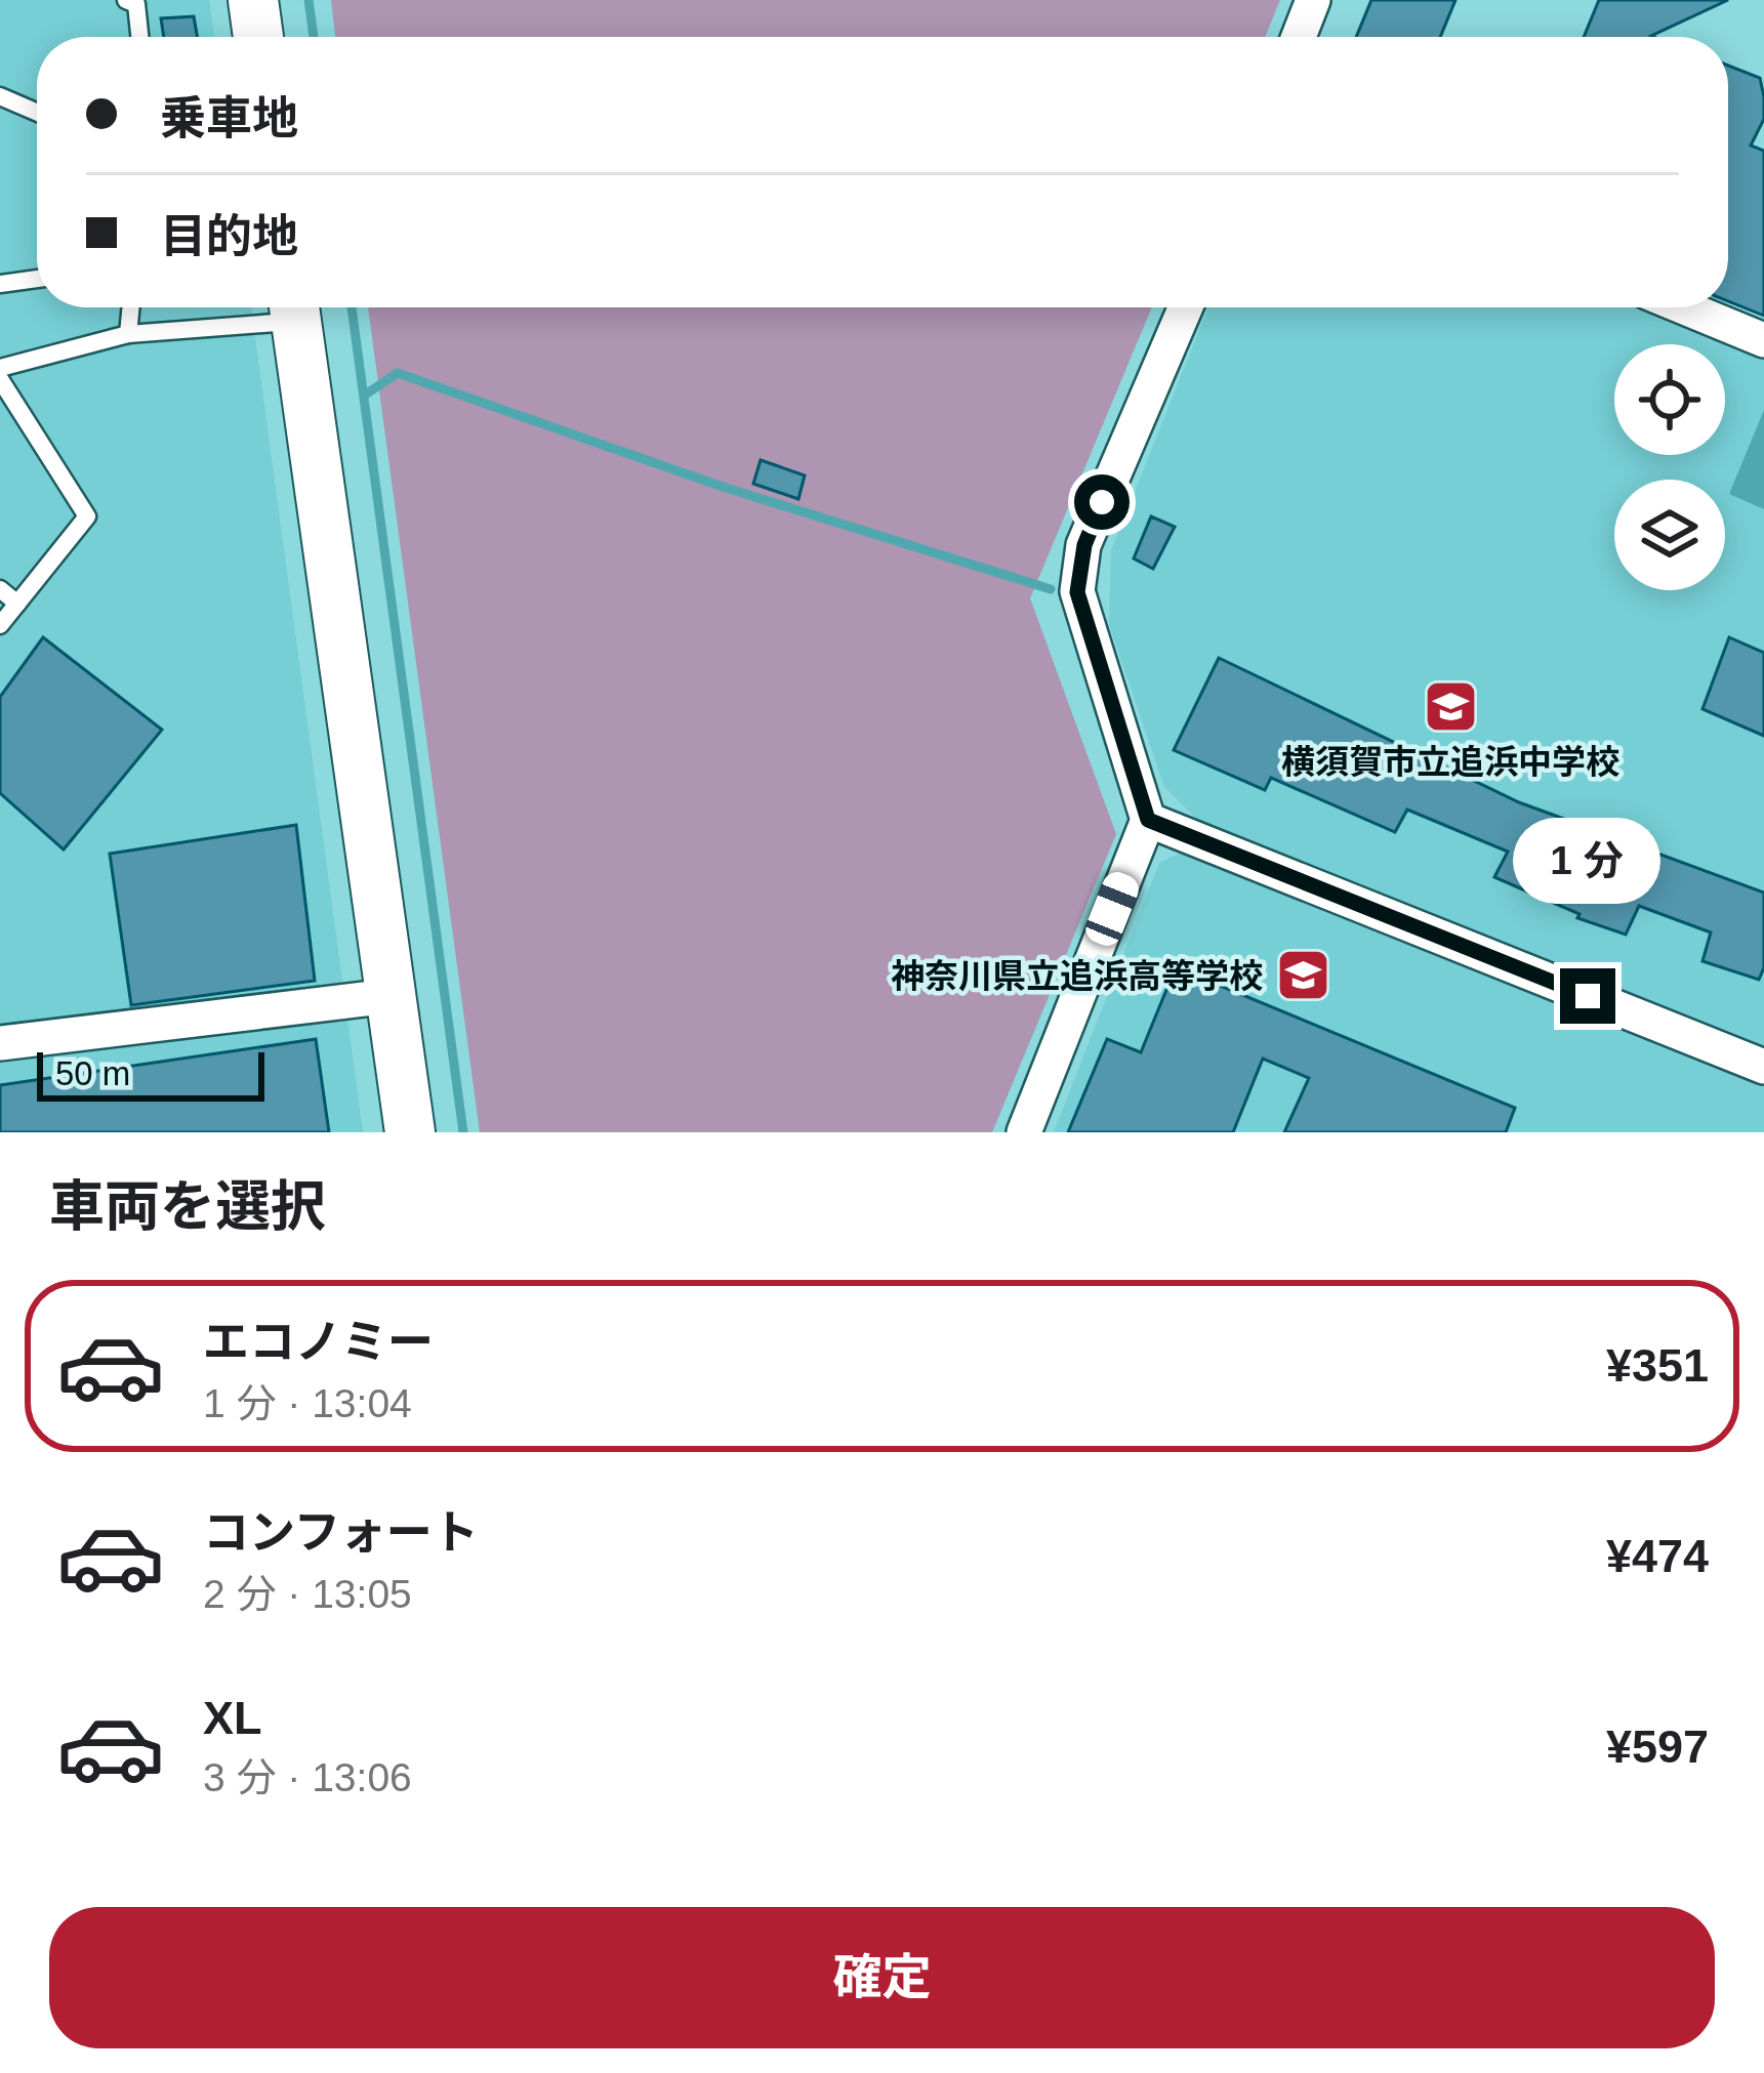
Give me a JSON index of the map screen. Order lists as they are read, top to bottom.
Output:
{
  "places": {
    "school or university": ["横須賀市立追浜中学校", "神奈川県立追浜高等学校"]
  },
  "scale_bar": "50 m",
  "page": {
    "banner": ["乗車地", "目的地"],
    "bubble": "1 分",
    "scale": "50 m",
    "heading": "車両を選択",
    "list": [
      {
        "name": "エコノミー",
        "note": "1 分 · 13:04",
        "value": "¥351"
      },
      {
        "name": "コンフォート",
        "note": "2 分 · 13:05",
        "value": "¥474"
      },
      {
        "name": "XL",
        "note": "3 分 · 13:06",
        "value": "¥597"
      }
    ],
    "buttons": "確定"
  }
}
